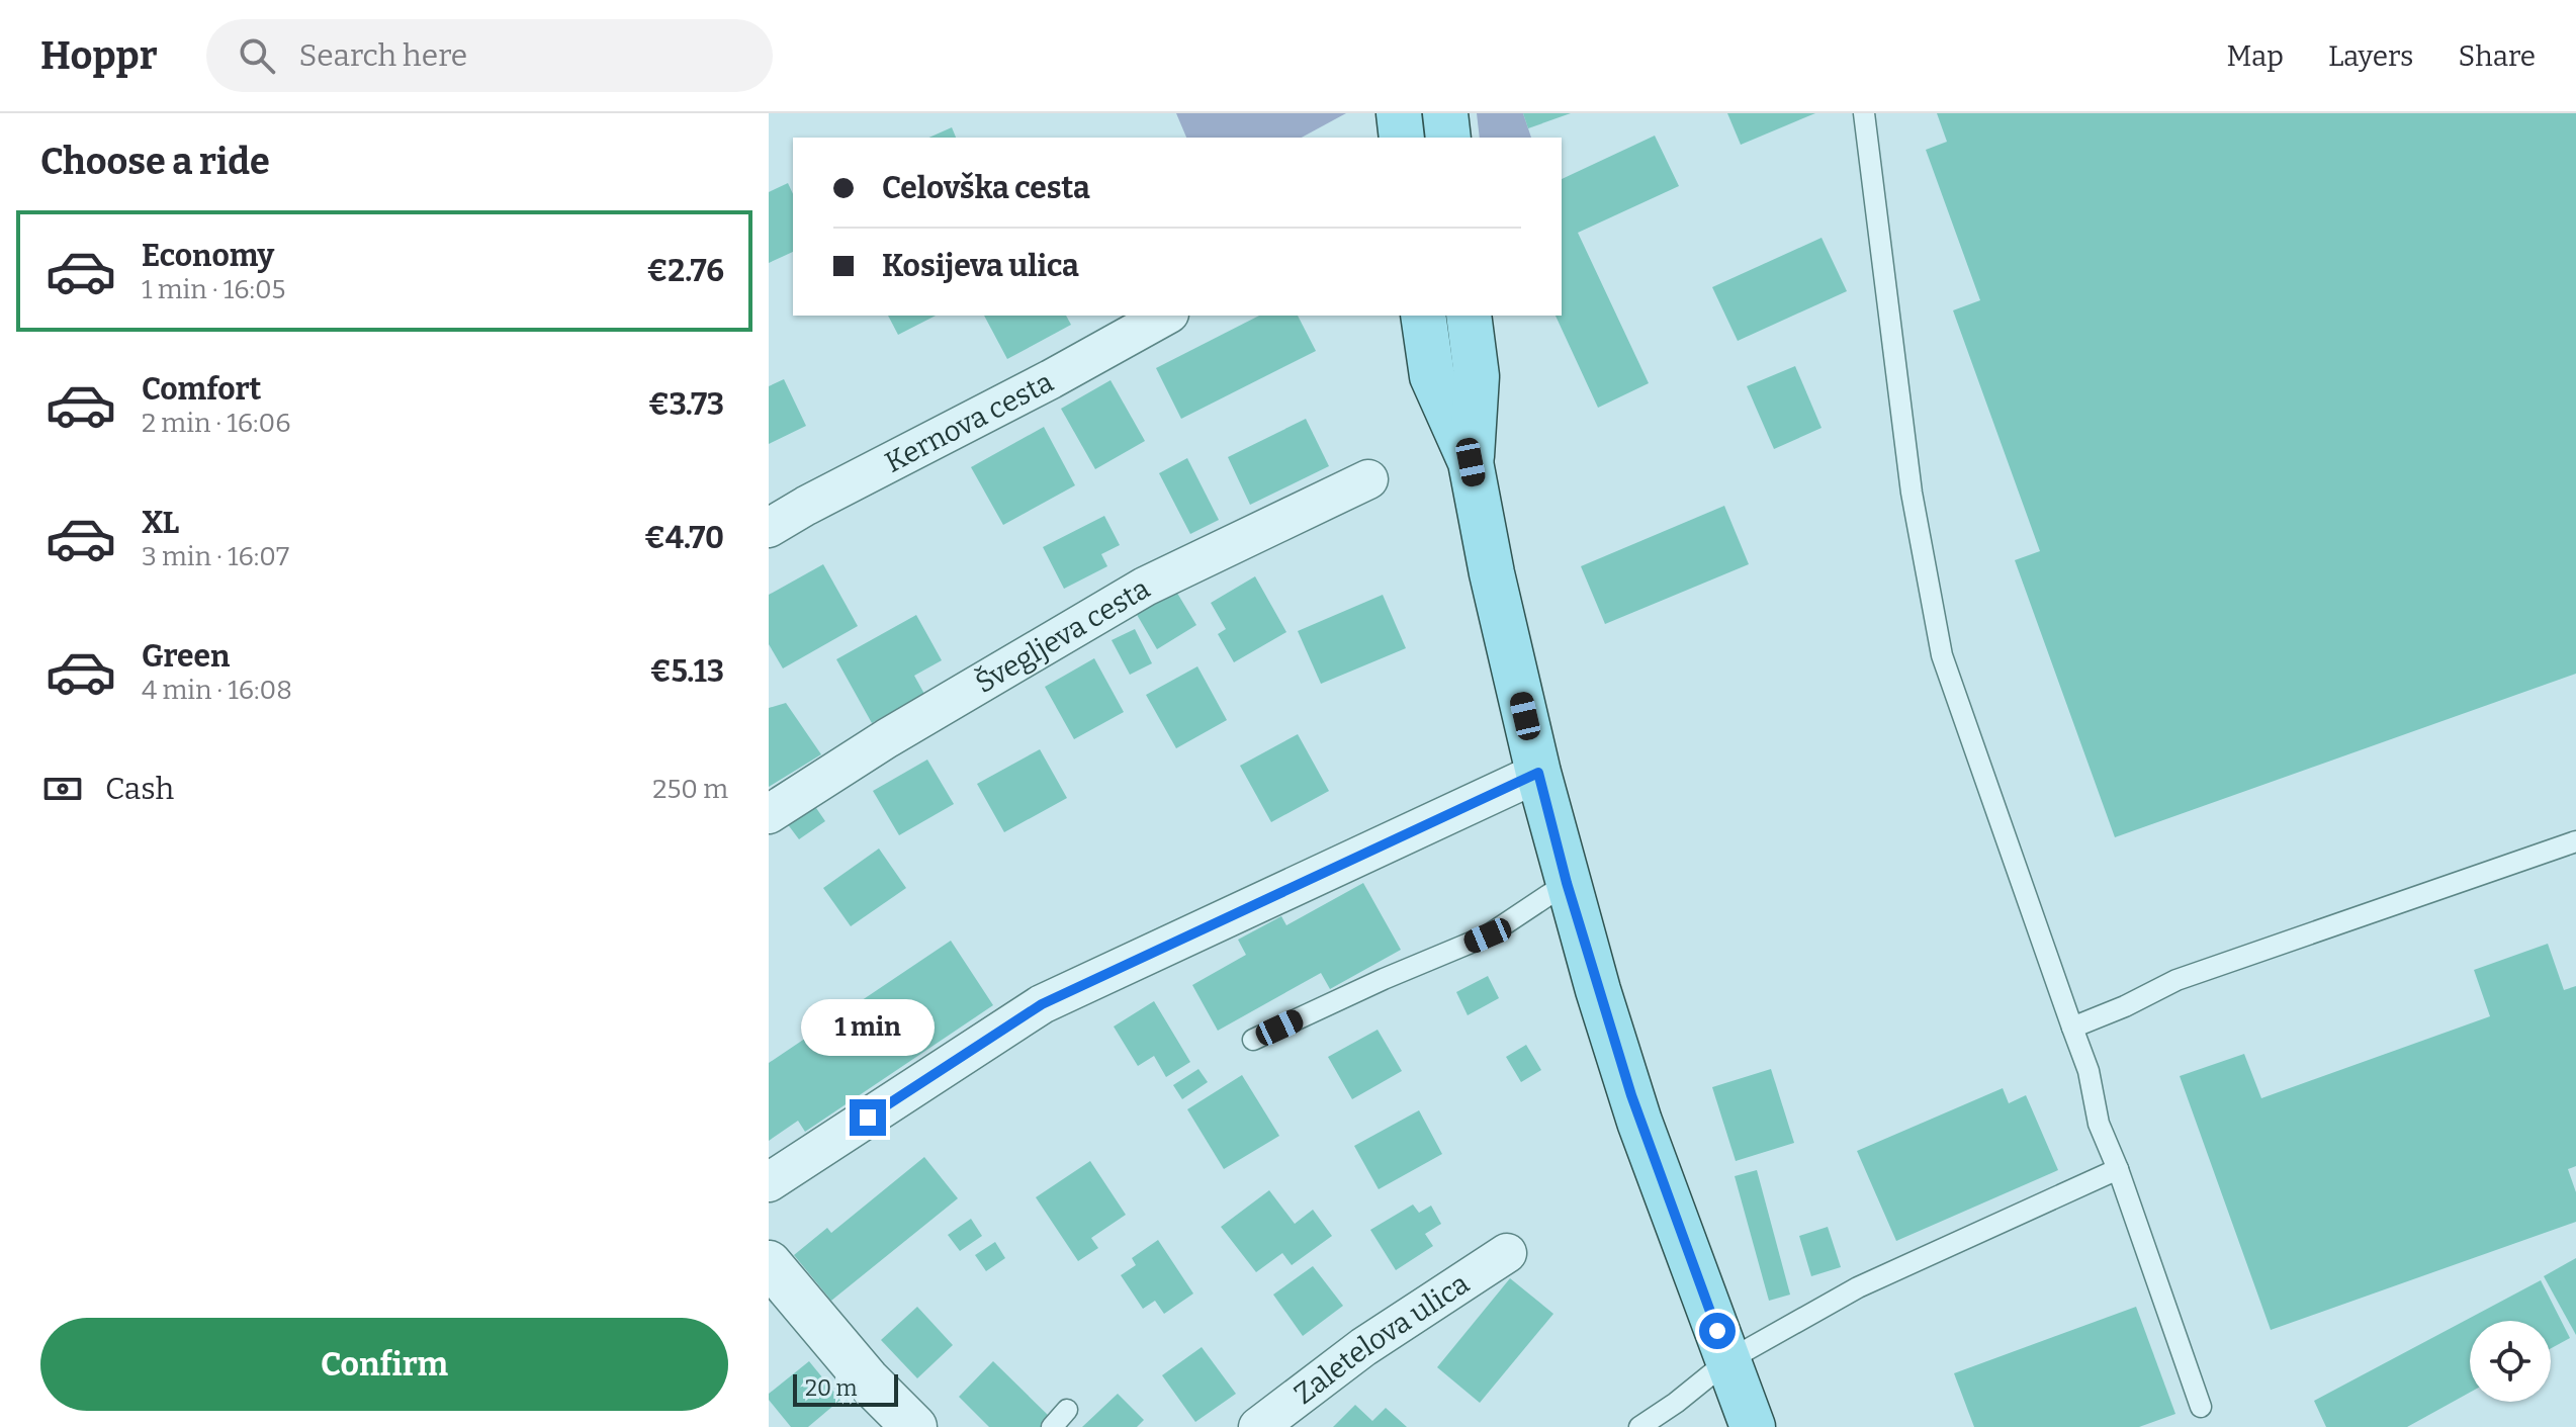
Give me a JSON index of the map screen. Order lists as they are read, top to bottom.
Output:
{
  "streets": {
    "street": ["Kernova cesta", "Švegljeva cesta", "Zaletelova ulica"]
  },
  "scale_bar": "20 m",
  "page": {
    "header": "Hoppr",
    "search": "Search here",
    "nav": ["Map", "Layers", "Share"],
    "heading": "Choose a ride",
    "banner": ["Celovška cesta", "Kosijeva ulica"],
    "list": [
      {
        "name": "Economy",
        "note": "1 min · 16:05",
        "value": "€2.76"
      },
      {
        "name": "Comfort",
        "note": "2 min · 16:06",
        "value": "€3.73"
      },
      {
        "name": "XL",
        "note": "3 min · 16:07",
        "value": "€4.70"
      },
      {
        "name": "Green",
        "note": "4 min · 16:08",
        "value": "€5.13"
      }
    ],
    "pay": ["Cash", "250 m"],
    "bubble": "1 min",
    "buttons": "Confirm",
    "scale": "20 m"
  }
}
